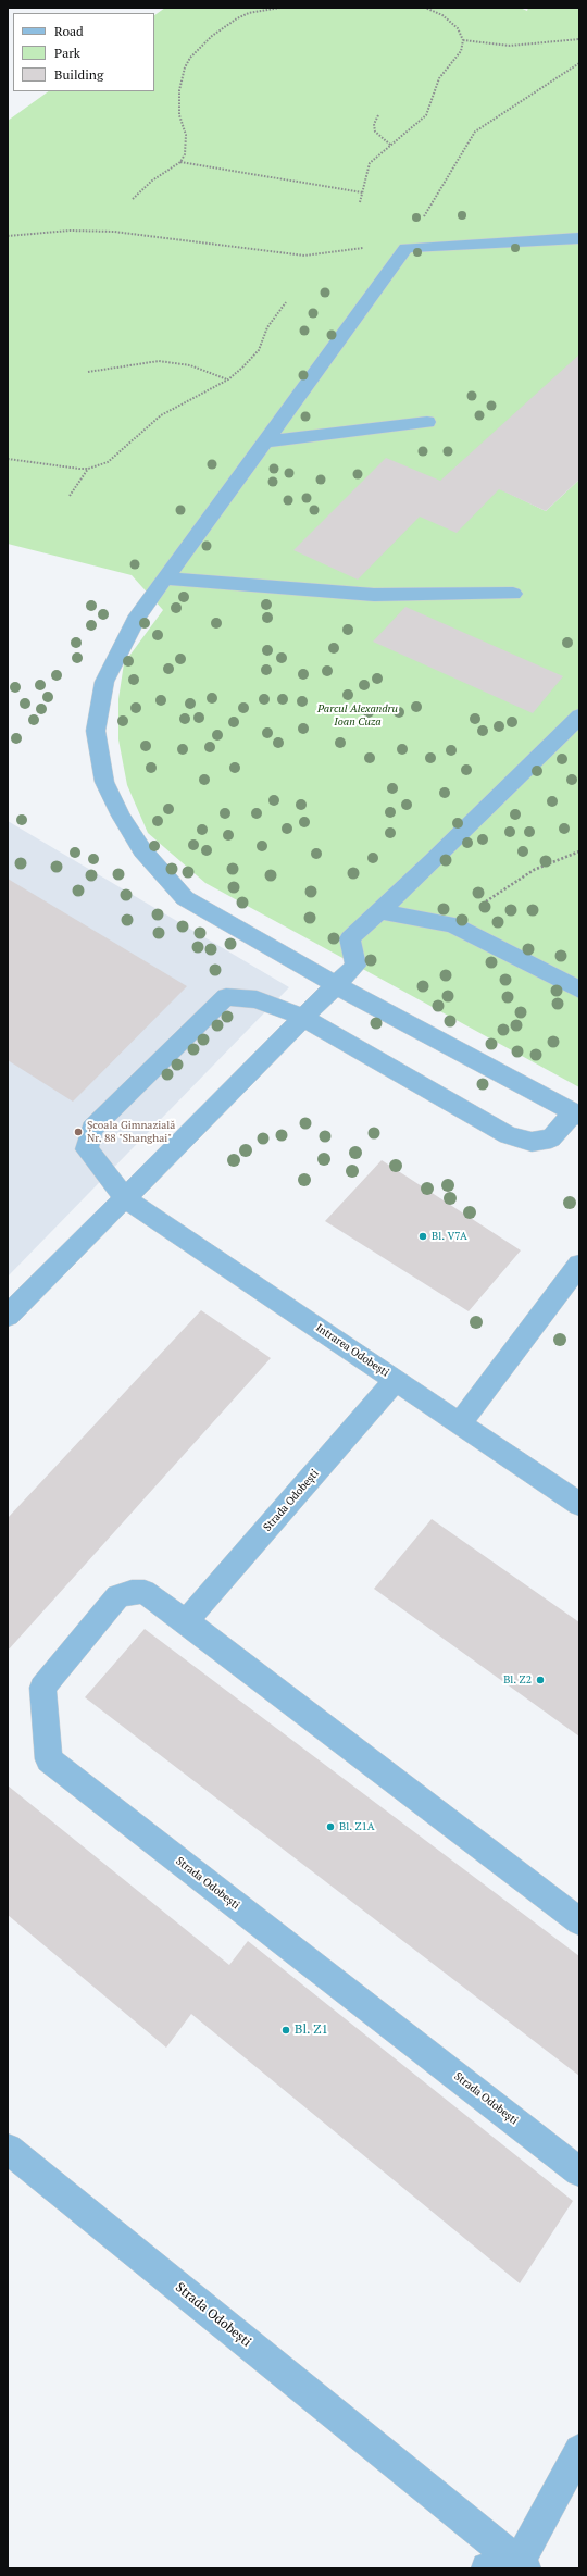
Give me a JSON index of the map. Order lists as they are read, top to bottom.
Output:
{
  "streets": {
    "street": ["Intrarea Odobești", "Strada Odobești"]
  },
  "crossings": [
    ["Intrarea Odobești", "Strada Odobești"]
  ],
  "parks": ["Parcul Alexandru Ioan Cuza"],
  "places": [
    "Școala Gimnazială Nr. 88 \"Shanghai\"",
    "Bl. V7A",
    "Bl. Z2",
    "Bl. Z1A",
    "Bl. Z1"
  ],
  "legend": ["Road", "Park", "Building"]
}
